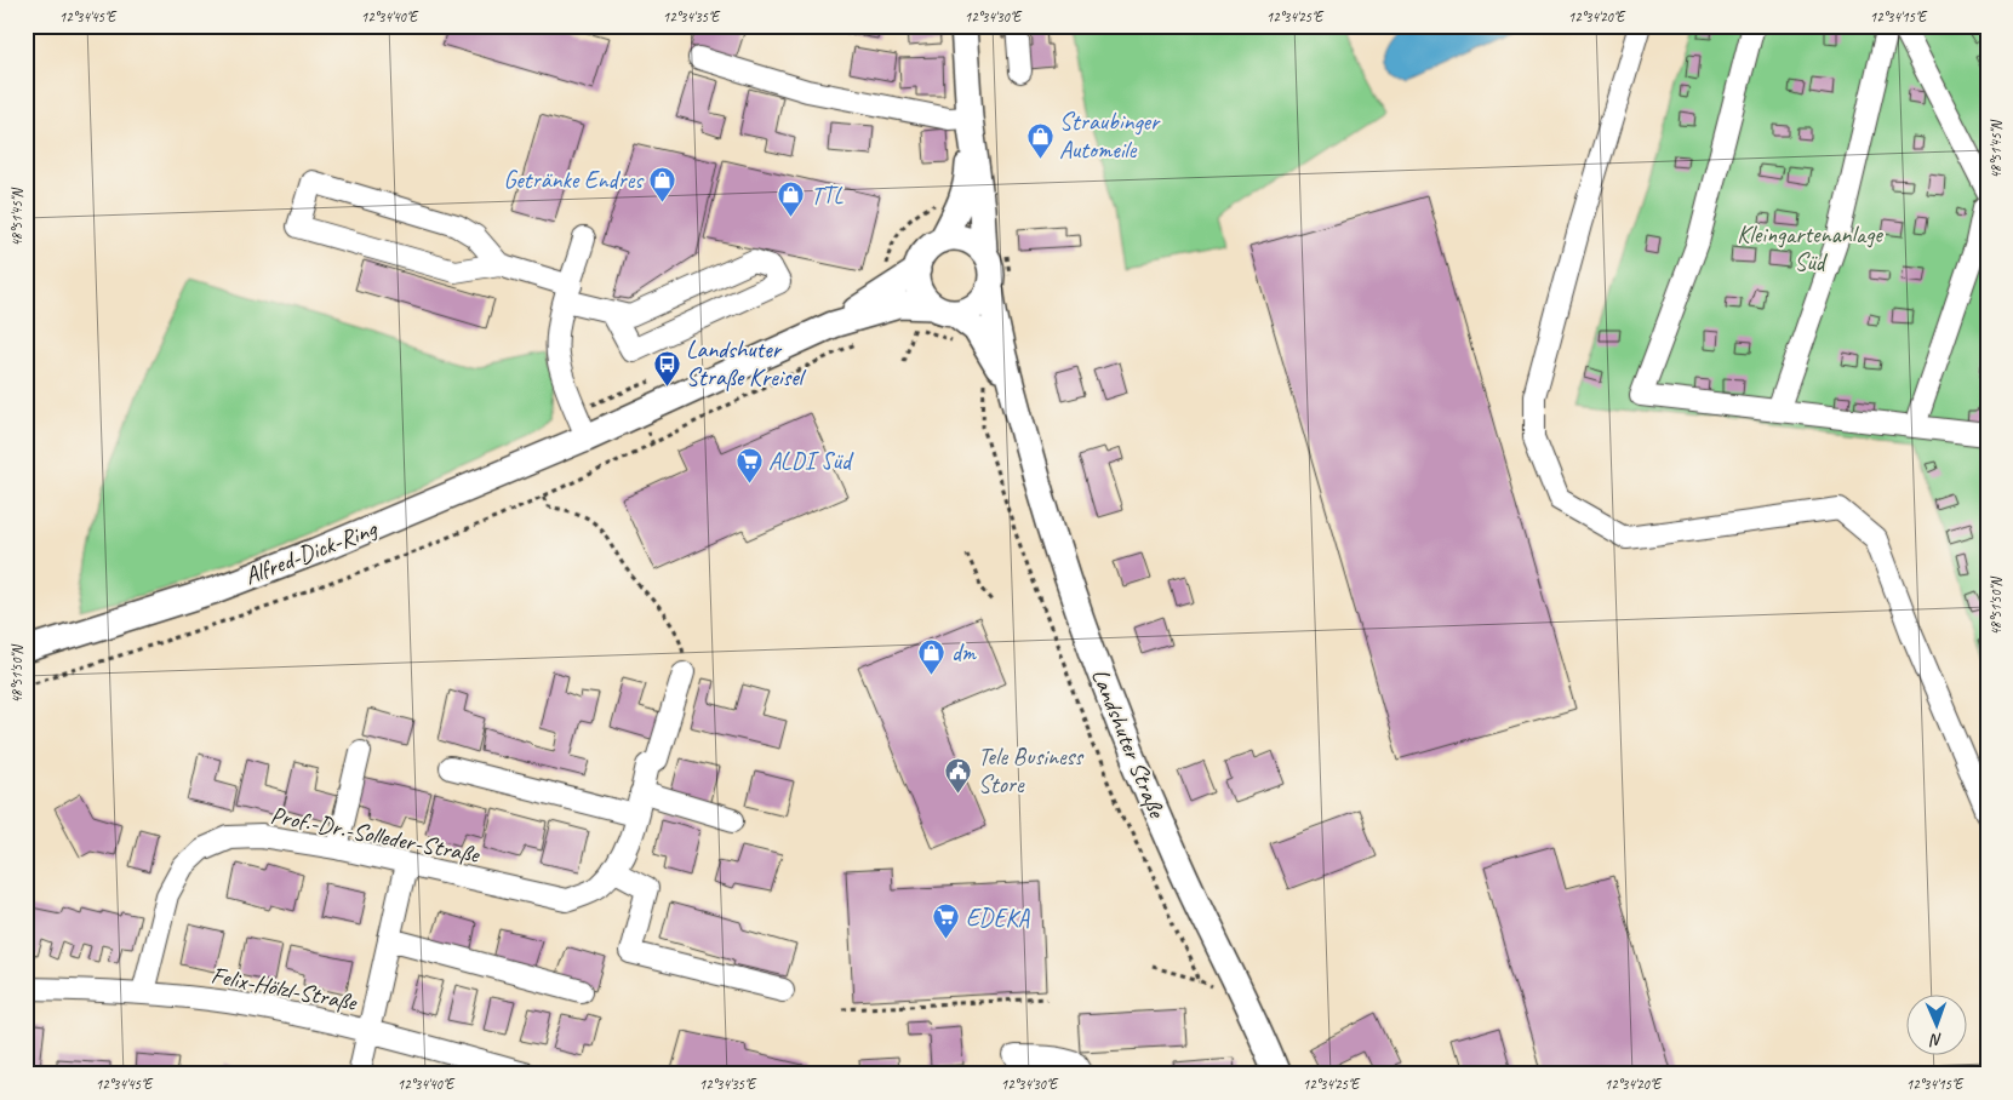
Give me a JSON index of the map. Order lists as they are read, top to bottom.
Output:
{
  "streets": {
    "main road": ["Alfred-Dick-Ring", "Landshuter Straße"],
    "street": ["Prof.-Dr.-Solleder-Straße", "Felix-Hölzl-Straße"]
  },
  "crossings": [
    ["Alfred-Dick-Ring", "Landshuter Straße"],
    ["Prof.-Dr.-Solleder-Straße", "Felix-Hölzl-Straße"]
  ],
  "parks": ["Kleingartenanlage Süd"],
  "places": {
    "shop": [
      "Straubinger Automeile",
      "Getränke Endres",
      "TTL",
      "dm"
    ],
    "bus stop": ["Landshuter Straße Kreisel"],
    "supermarket": ["ALDI Süd", "EDEKA"],
    "public building": ["Tele Business Store"]
  },
  "north": "bottom",
  "coordinates": [
    "12°34'45\"E",
    "12°34'40\"E",
    "12°34'35\"E",
    "12°34'30\"E",
    "12°34'25\"E",
    "12°34'20\"E",
    "12°34'15\"E",
    "48°51'45\"N",
    "48°51'50\"N"
  ]
}
